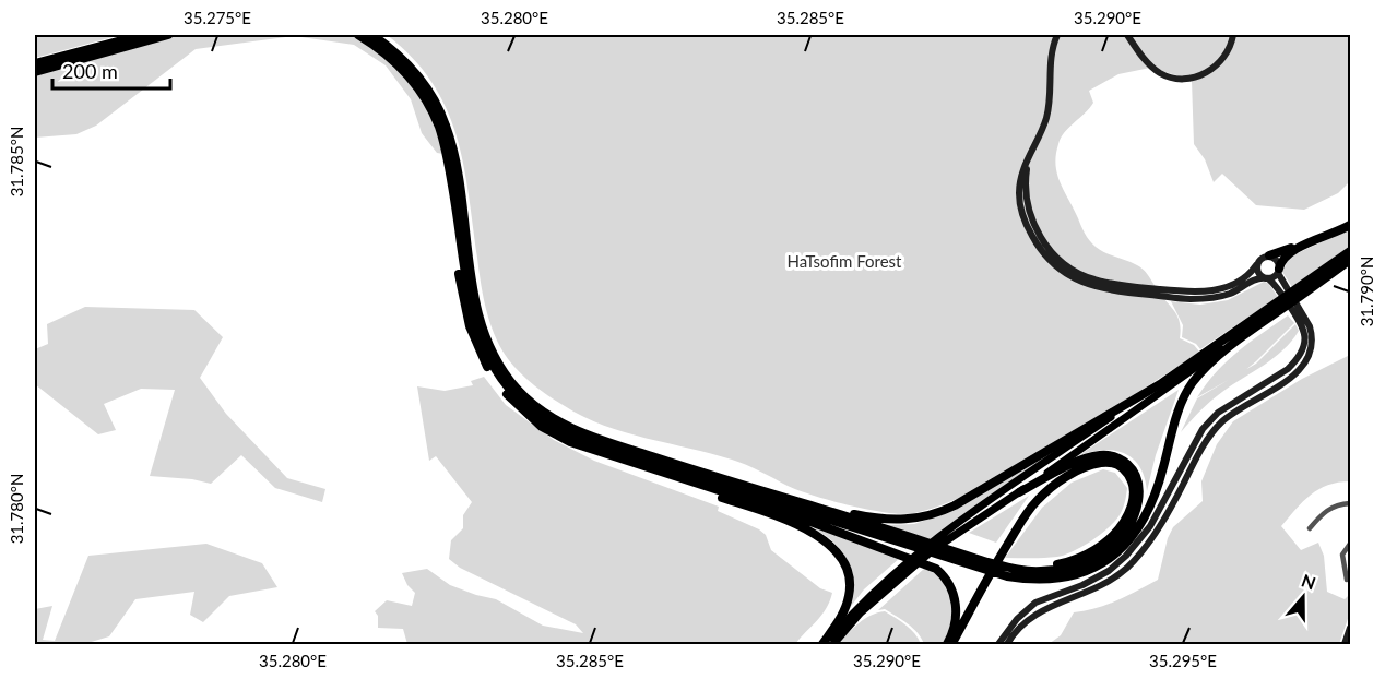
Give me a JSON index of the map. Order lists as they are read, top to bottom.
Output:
{
  "parks": ["HaTsofim Forest"],
  "scale_bar": "200 m",
  "north": "top",
  "coordinates": [
    "35.275°E",
    "35.280°E",
    "35.285°E",
    "35.290°E",
    "31.785°N",
    "31.790°N",
    "31.780°N",
    "35.295°E"
  ]
}
